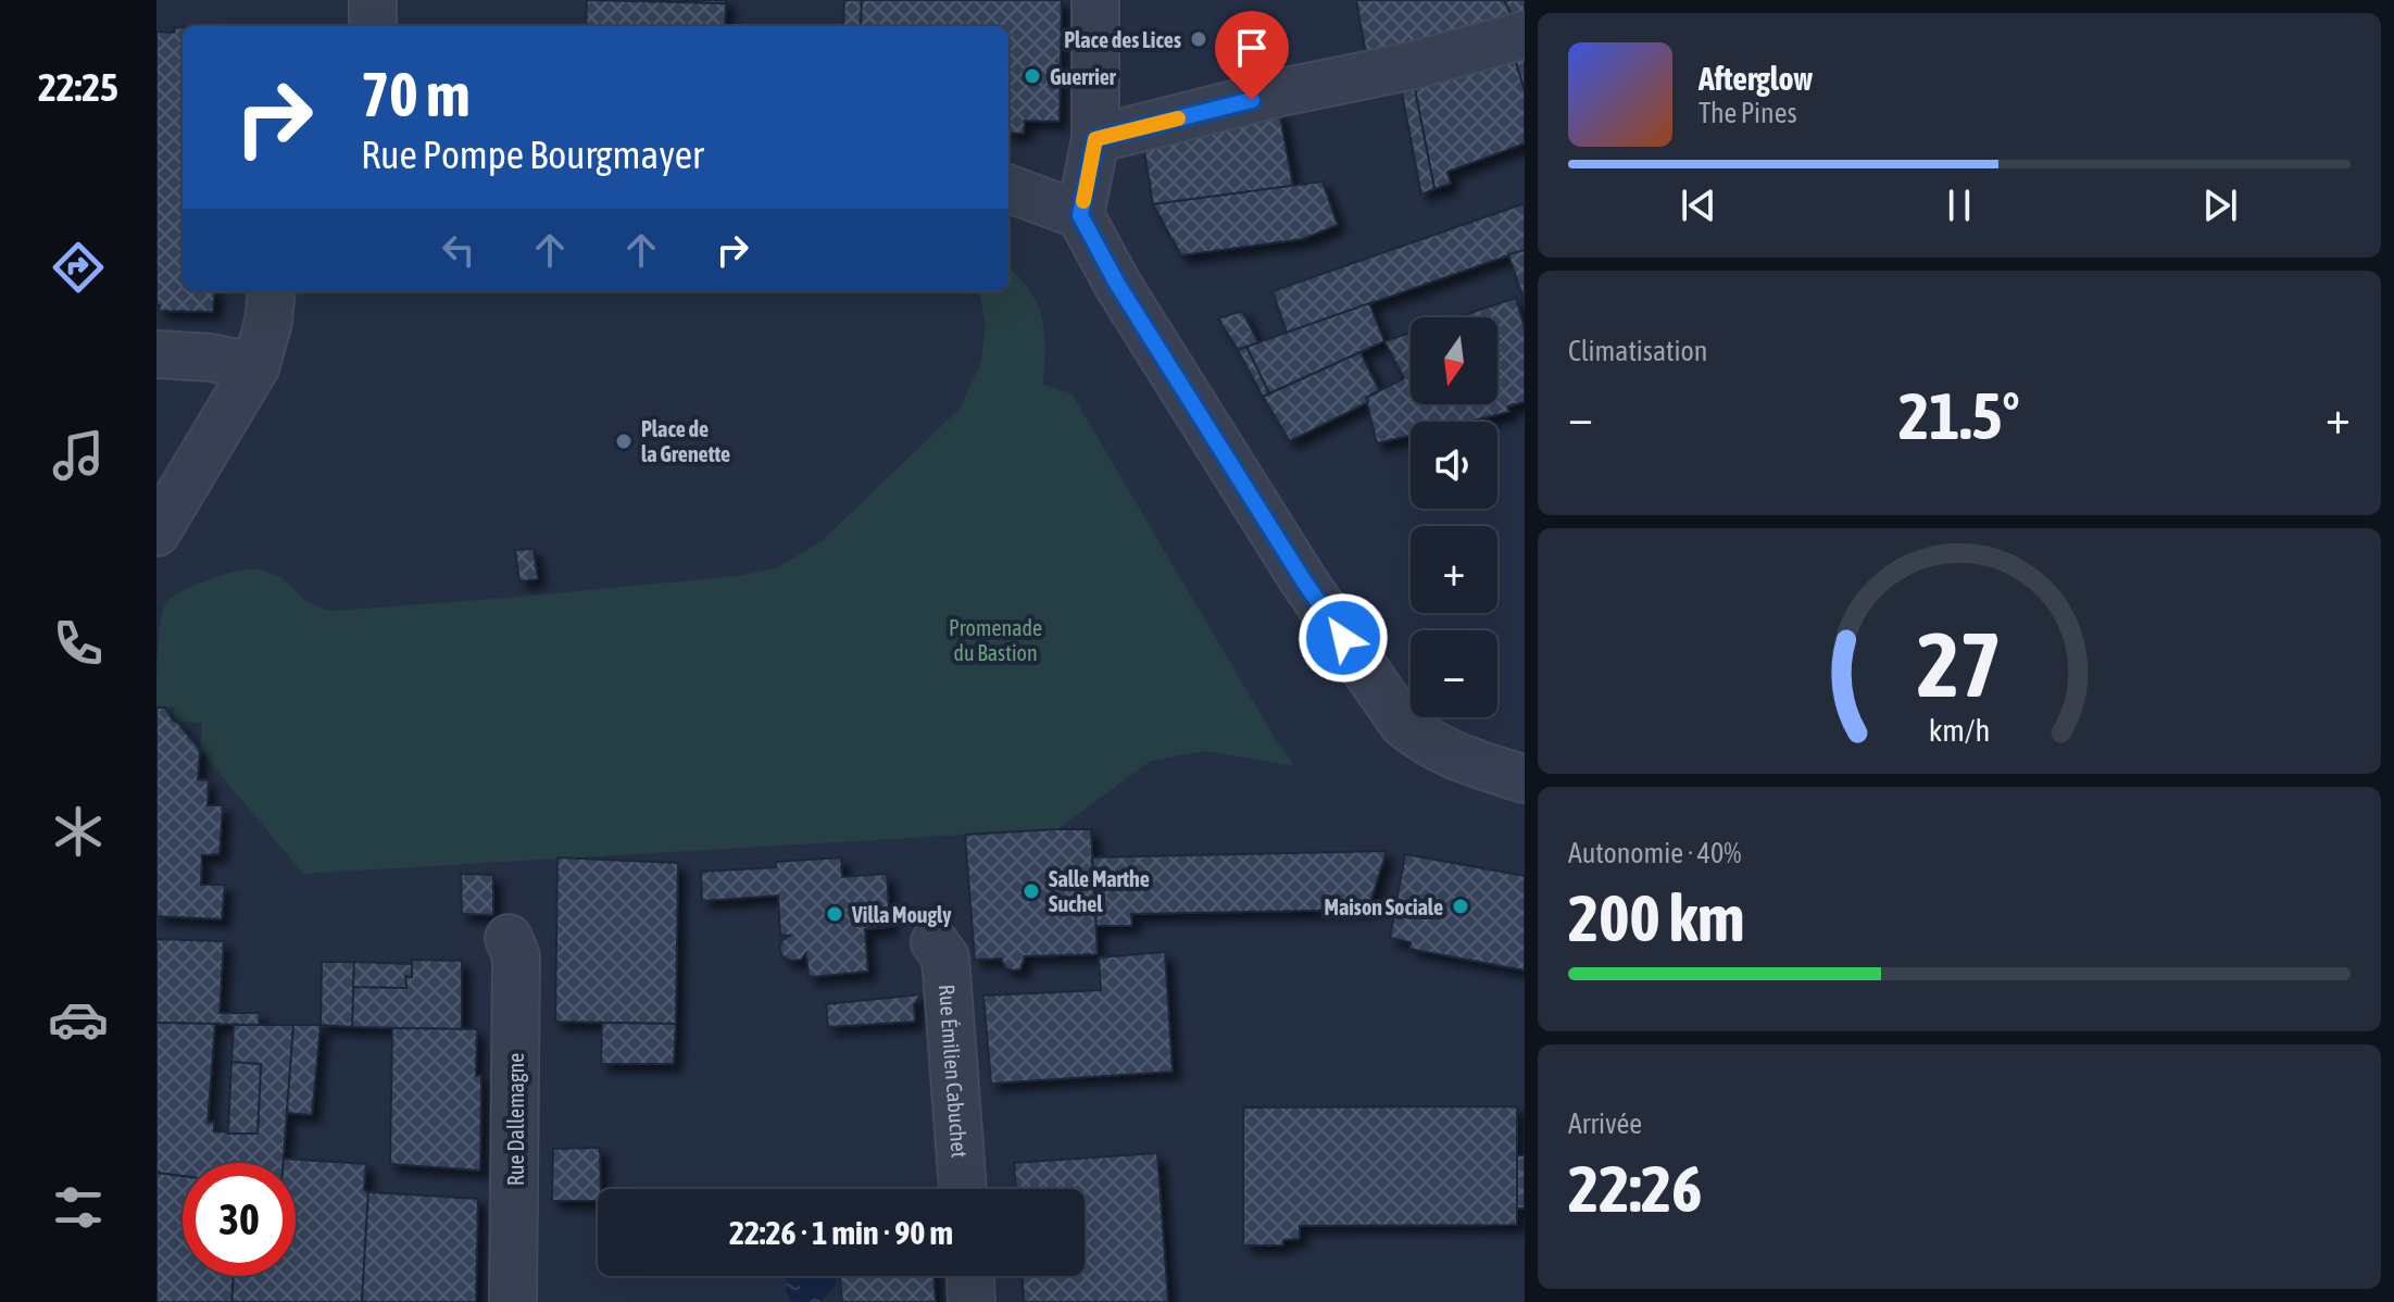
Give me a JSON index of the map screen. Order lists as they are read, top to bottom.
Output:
{
  "streets": {
    "street": ["Rue Émilien Cabuchet", "Rue Dallemagne"]
  },
  "parks": ["Promenade du Bastion"],
  "places": [
    "Place des Lices",
    "Guerrier",
    "Place de la Grenette",
    "Salle Marthe Suchel",
    "Maison Sociale",
    "Villa Mougly"
  ],
  "north": "bottom",
  "page": {
    "tabs": "22:25",
    "turn": ["70 m", "Rue Pompe Bourgmayer"],
    "song": ["Afterglow", "The Pines"],
    "tile": [
      "Climatisation",
      ["Autonomie · 40%", "200 km"],
      ["Arrivée", "22:26"]
    ],
    "map_buttons": ["+", "−"],
    "heat": ["−", "21.5°", "+"],
    "limit": "30",
    "trip": "22:26 · 1 min · 90 m",
    "gauge": ["27", "km/h"]
  }
}
